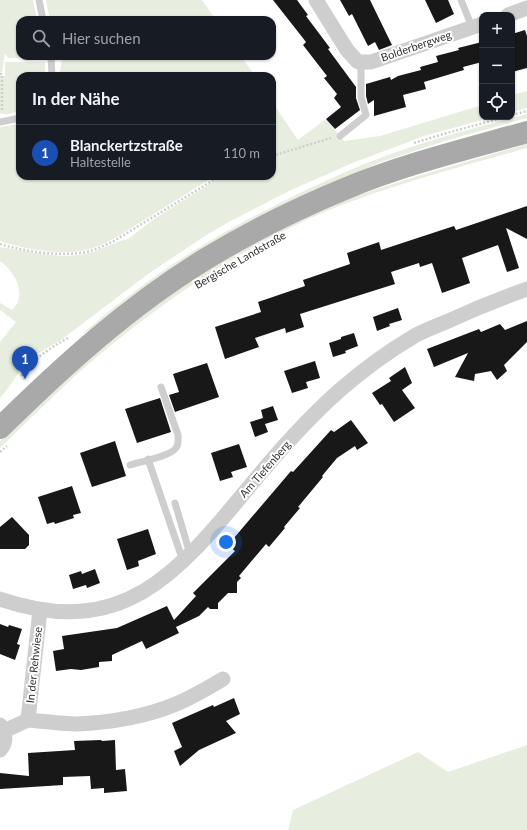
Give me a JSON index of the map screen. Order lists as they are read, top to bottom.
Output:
{
  "streets": {
    "main road": ["Bergische Landstraße"],
    "street": ["Bolderbergweg", "Am Tiefenberg", "In der Rehwiese"]
  },
  "crossings": [
    ["Am Tiefenberg", "In der Rehwiese"]
  ],
  "page": {
    "map_buttons": ["+", "−"],
    "search": "Hier suchen",
    "heading": "In der Nähe",
    "list": [
      {
        "mark": "1",
        "name": "Blanckertzstraße",
        "note": "Haltestelle",
        "value": "110 m"
      }
    ],
    "pins": "1"
  }
}
